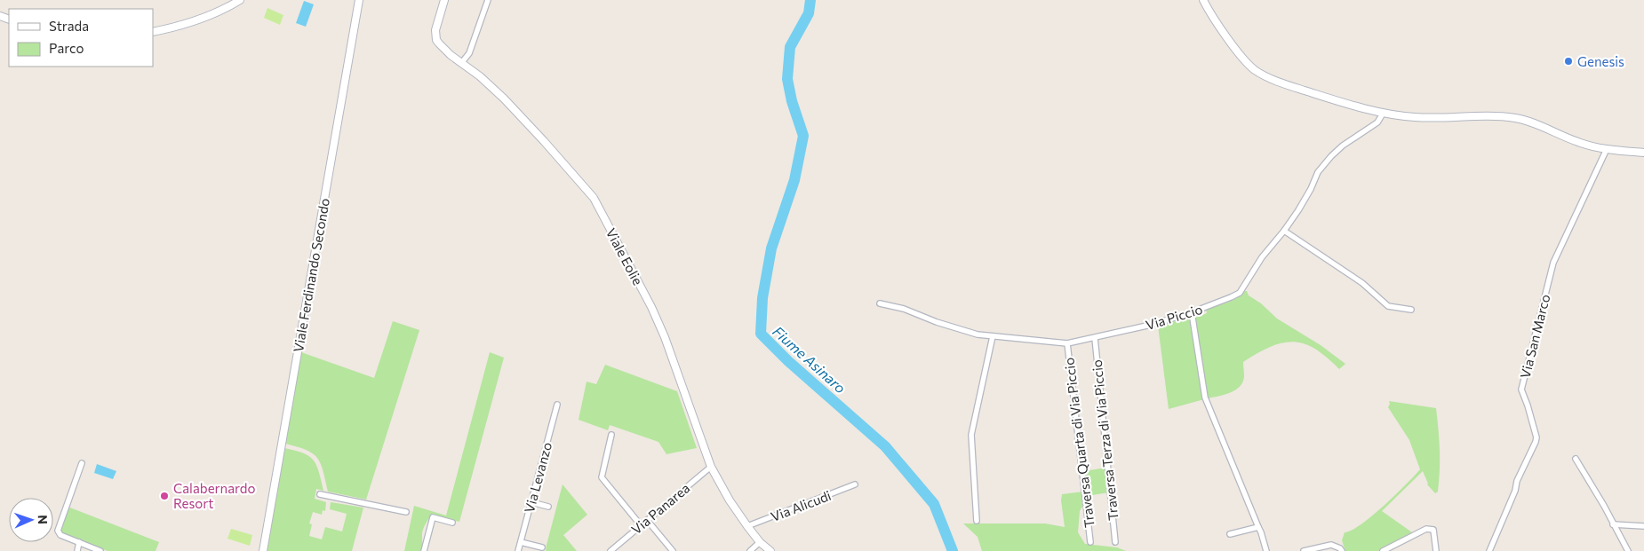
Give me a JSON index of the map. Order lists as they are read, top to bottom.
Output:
{
  "streets": {
    "street": [
      "Viale Eolie",
      "Viale Ferdinando Secondo",
      "Via Piccio",
      "Via San Marco",
      "Traversa Terza di Via Piccio",
      "Traversa Quarta di Via Piccio",
      "Via Levanzo",
      "Via Alicudi",
      "Via Panarea"
    ]
  },
  "crossings": [
    ["Viale Eolie", "Via Alicudi"],
    ["Viale Eolie", "Via Panarea"],
    ["Via Piccio", "Traversa Terza di Via Piccio"],
    ["Via Piccio", "Traversa Quarta di Via Piccio"]
  ],
  "water": ["Fiume Asinaro"],
  "places": ["Genesis", "Calabernardo Resort"],
  "legend": ["Strada", "Parco"],
  "north": "right"
}
